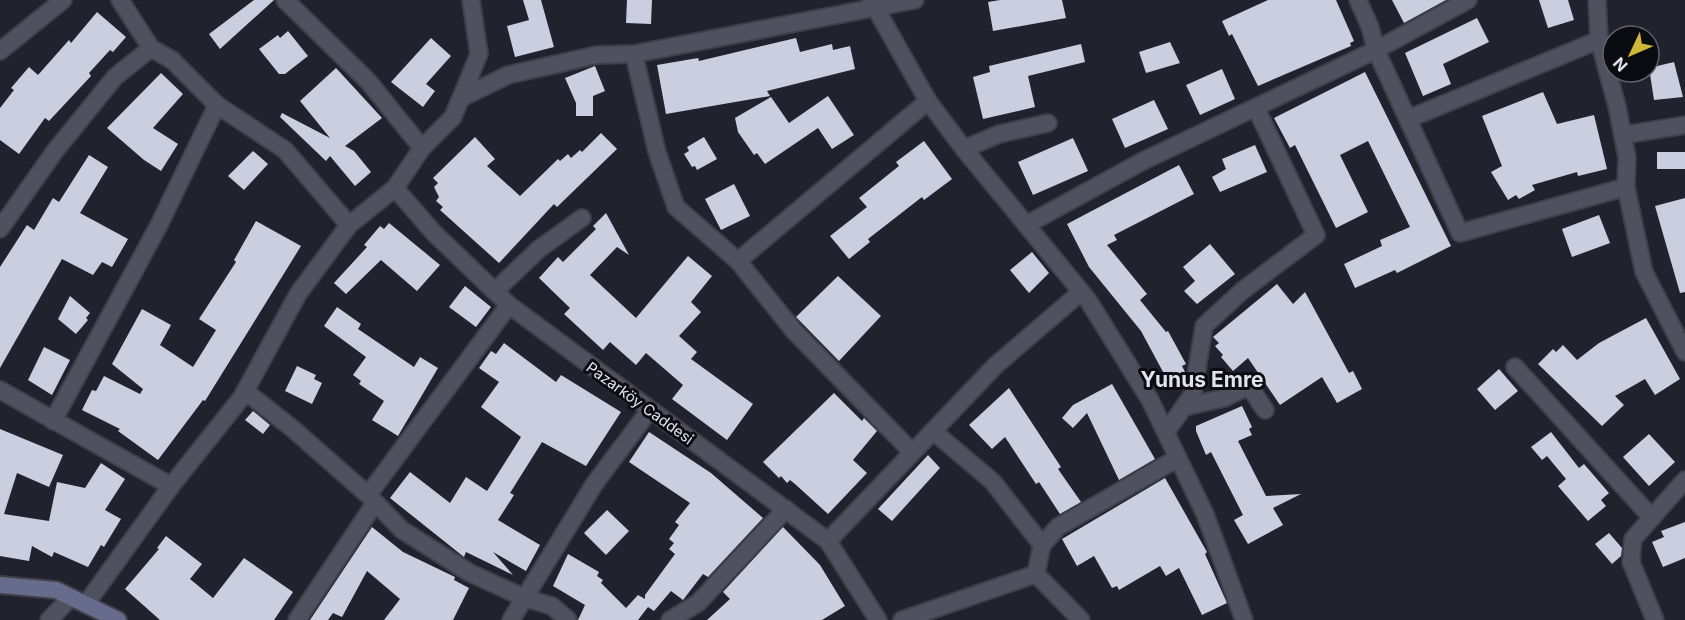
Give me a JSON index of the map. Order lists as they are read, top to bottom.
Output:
{
  "streets": {
    "street": ["Pazarköy Caddesi"]
  },
  "districts": ["Yunus Emre"],
  "north": "bottom left"
}
